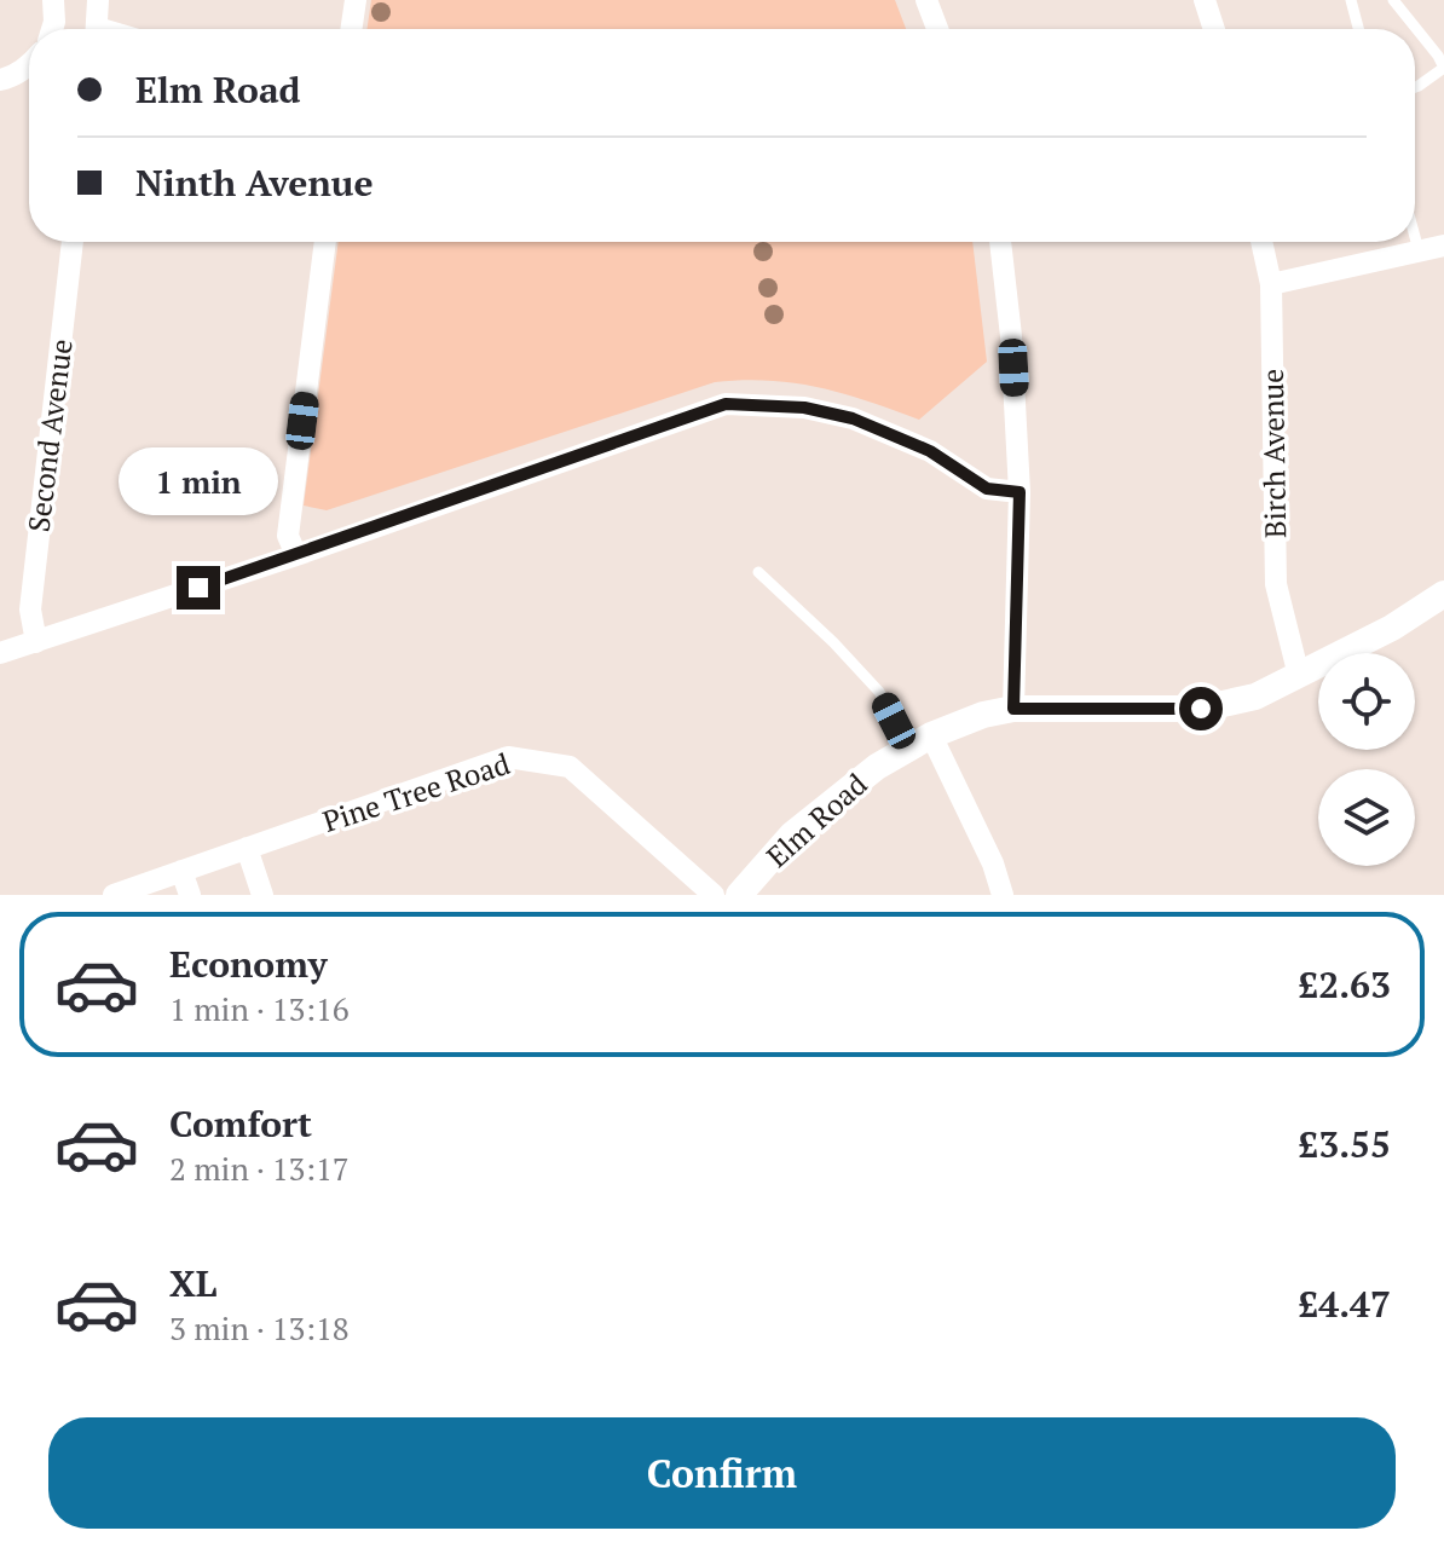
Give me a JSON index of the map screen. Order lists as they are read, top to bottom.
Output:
{
  "streets": {
    "street": [
      "Second Avenue",
      "Birch Avenue",
      "Pine Tree Road",
      "Elm Road"
    ]
  },
  "crossings": [
    ["Birch Avenue", "Elm Road"]
  ],
  "page": {
    "banner": ["Elm Road", "Ninth Avenue"],
    "bubble": "1 min",
    "list": [
      {
        "name": "Economy",
        "note": "1 min · 13:16",
        "value": "£2.63"
      },
      {
        "name": "Comfort",
        "note": "2 min · 13:17",
        "value": "£3.55"
      },
      {
        "name": "XL",
        "note": "3 min · 13:18",
        "value": "£4.47"
      }
    ],
    "buttons": "Confirm"
  }
}
